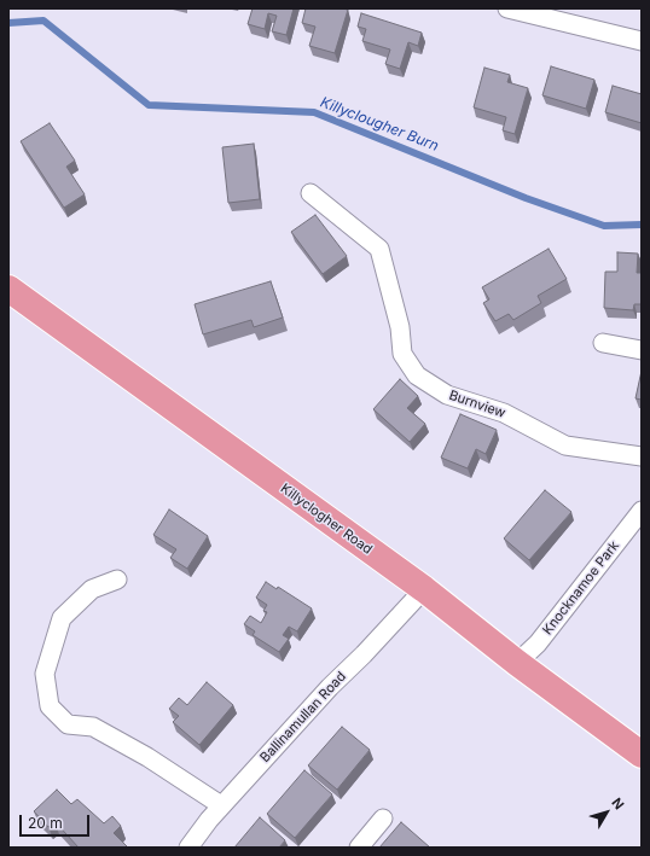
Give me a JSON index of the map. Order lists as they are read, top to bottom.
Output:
{
  "streets": {
    "highway": ["Killyclogher Road"],
    "street": ["Burnview", "Knocknamoe Park", "Ballinamullan Road"]
  },
  "crossings": [
    ["Killyclogher Road", "Knocknamoe Park"],
    ["Killyclogher Road", "Ballinamullan Road"]
  ],
  "water": ["Killyclougher Burn"],
  "scale_bar": "20 m",
  "north": "top right"
}
